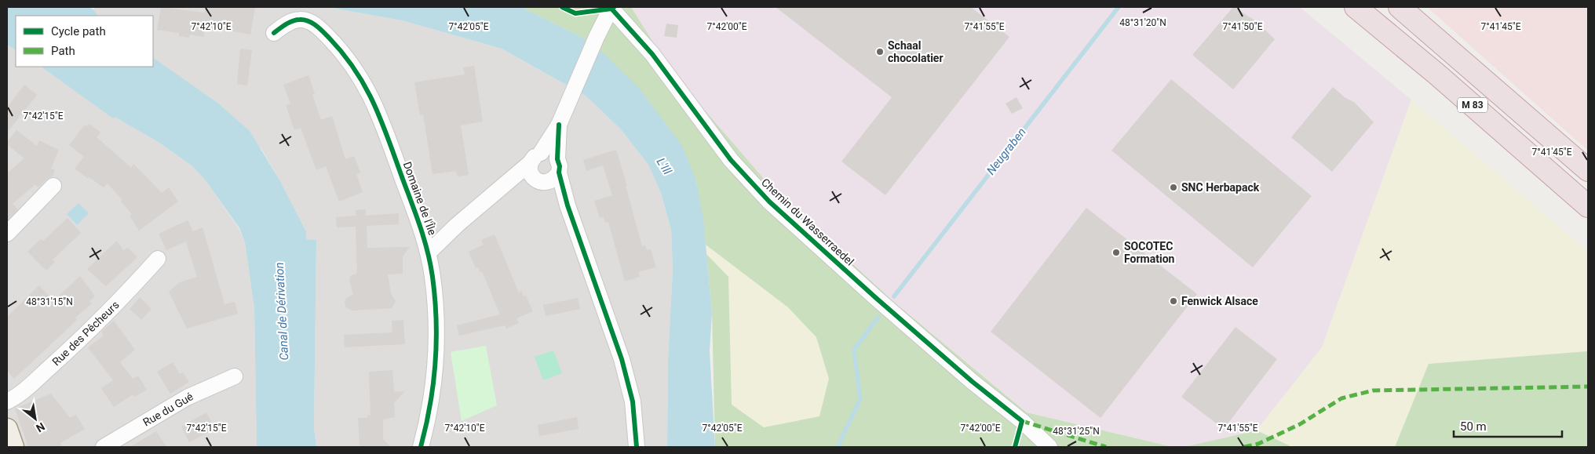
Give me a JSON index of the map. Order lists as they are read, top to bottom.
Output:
{
  "streets": {
    "highway": ["M 83"],
    "street": [
      "Domaine de l'Île",
      "Chemin du Wasserraedel",
      "Rue des Pêcheurs",
      "Rue du Gué"
    ]
  },
  "crossings": [
    ["Domaine de l'Île", "Chemin du Wasserraedel"]
  ],
  "water": ["Neugraben", "L'Ill", "Canal de Dérivation"],
  "places": [
    "Schaal chocolatier",
    "SNC Herbapack",
    "SOCOTEC Formation",
    "Fenwick Alsace"
  ],
  "legend": ["Cycle path", "Path"],
  "scale_bar": "50 m",
  "north": "bottom right",
  "coordinates": [
    "48°31'20\"N",
    "7°42'10\"E",
    "7°42'05\"E",
    "7°42'00\"E",
    "7°41'55\"E",
    "7°41'50\"E",
    "7°41'45\"E",
    "7°42'15\"E",
    "48°31'15\"N",
    "48°31'25\"N"
  ]
}
